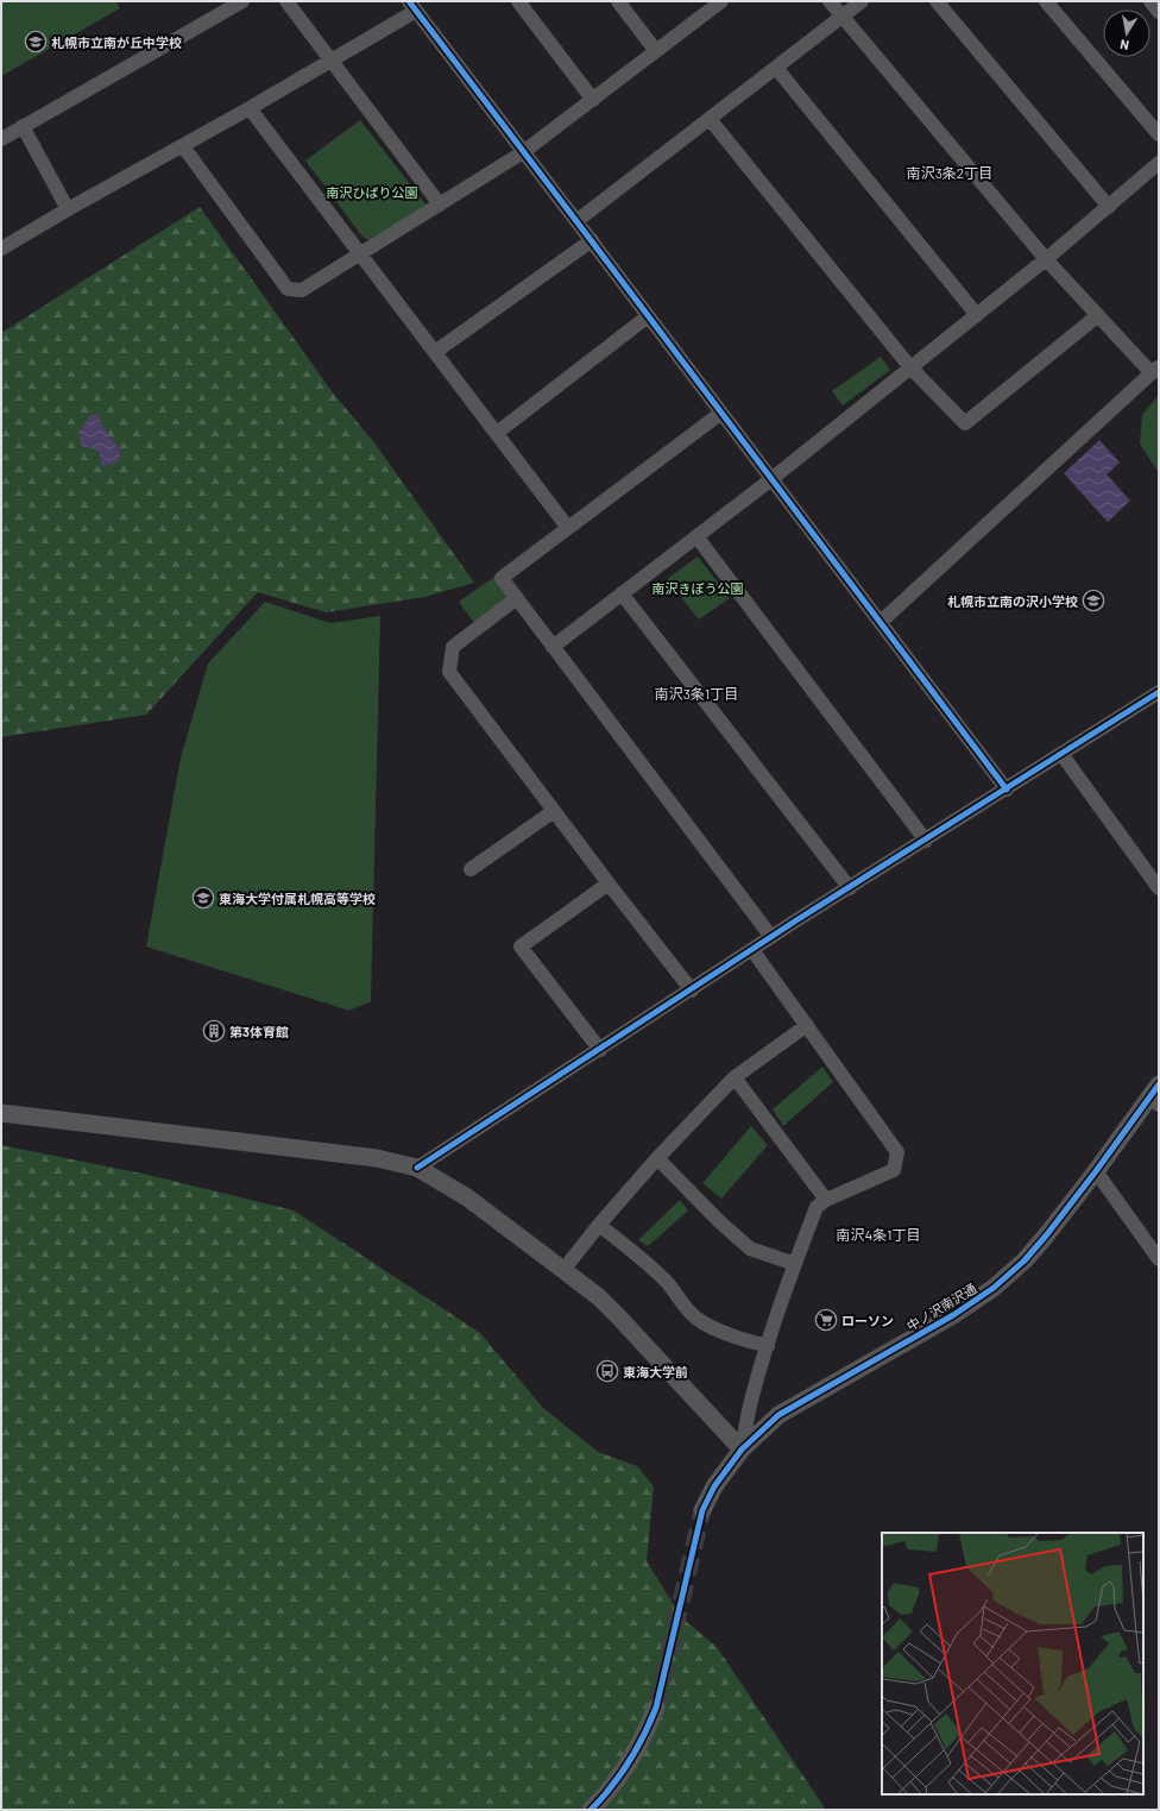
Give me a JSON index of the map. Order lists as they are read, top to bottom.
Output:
{
  "streets": {
    "street": ["中ノ沢南沢通"]
  },
  "districts": ["南沢3条2丁目", "南沢3条1丁目", "南沢4条1丁目"],
  "parks": ["南沢ひばり公園", "南沢きぼう公園"],
  "places": {
    "school or university": ["札幌市立南が丘中学校", "札幌市立南の沢小学校", "東海大学付属札幌高等学校"],
    "building": ["第3体育館"],
    "supermarket": ["ローソン"],
    "bus stop": ["東海大学前"]
  },
  "north": "bottom"
}
